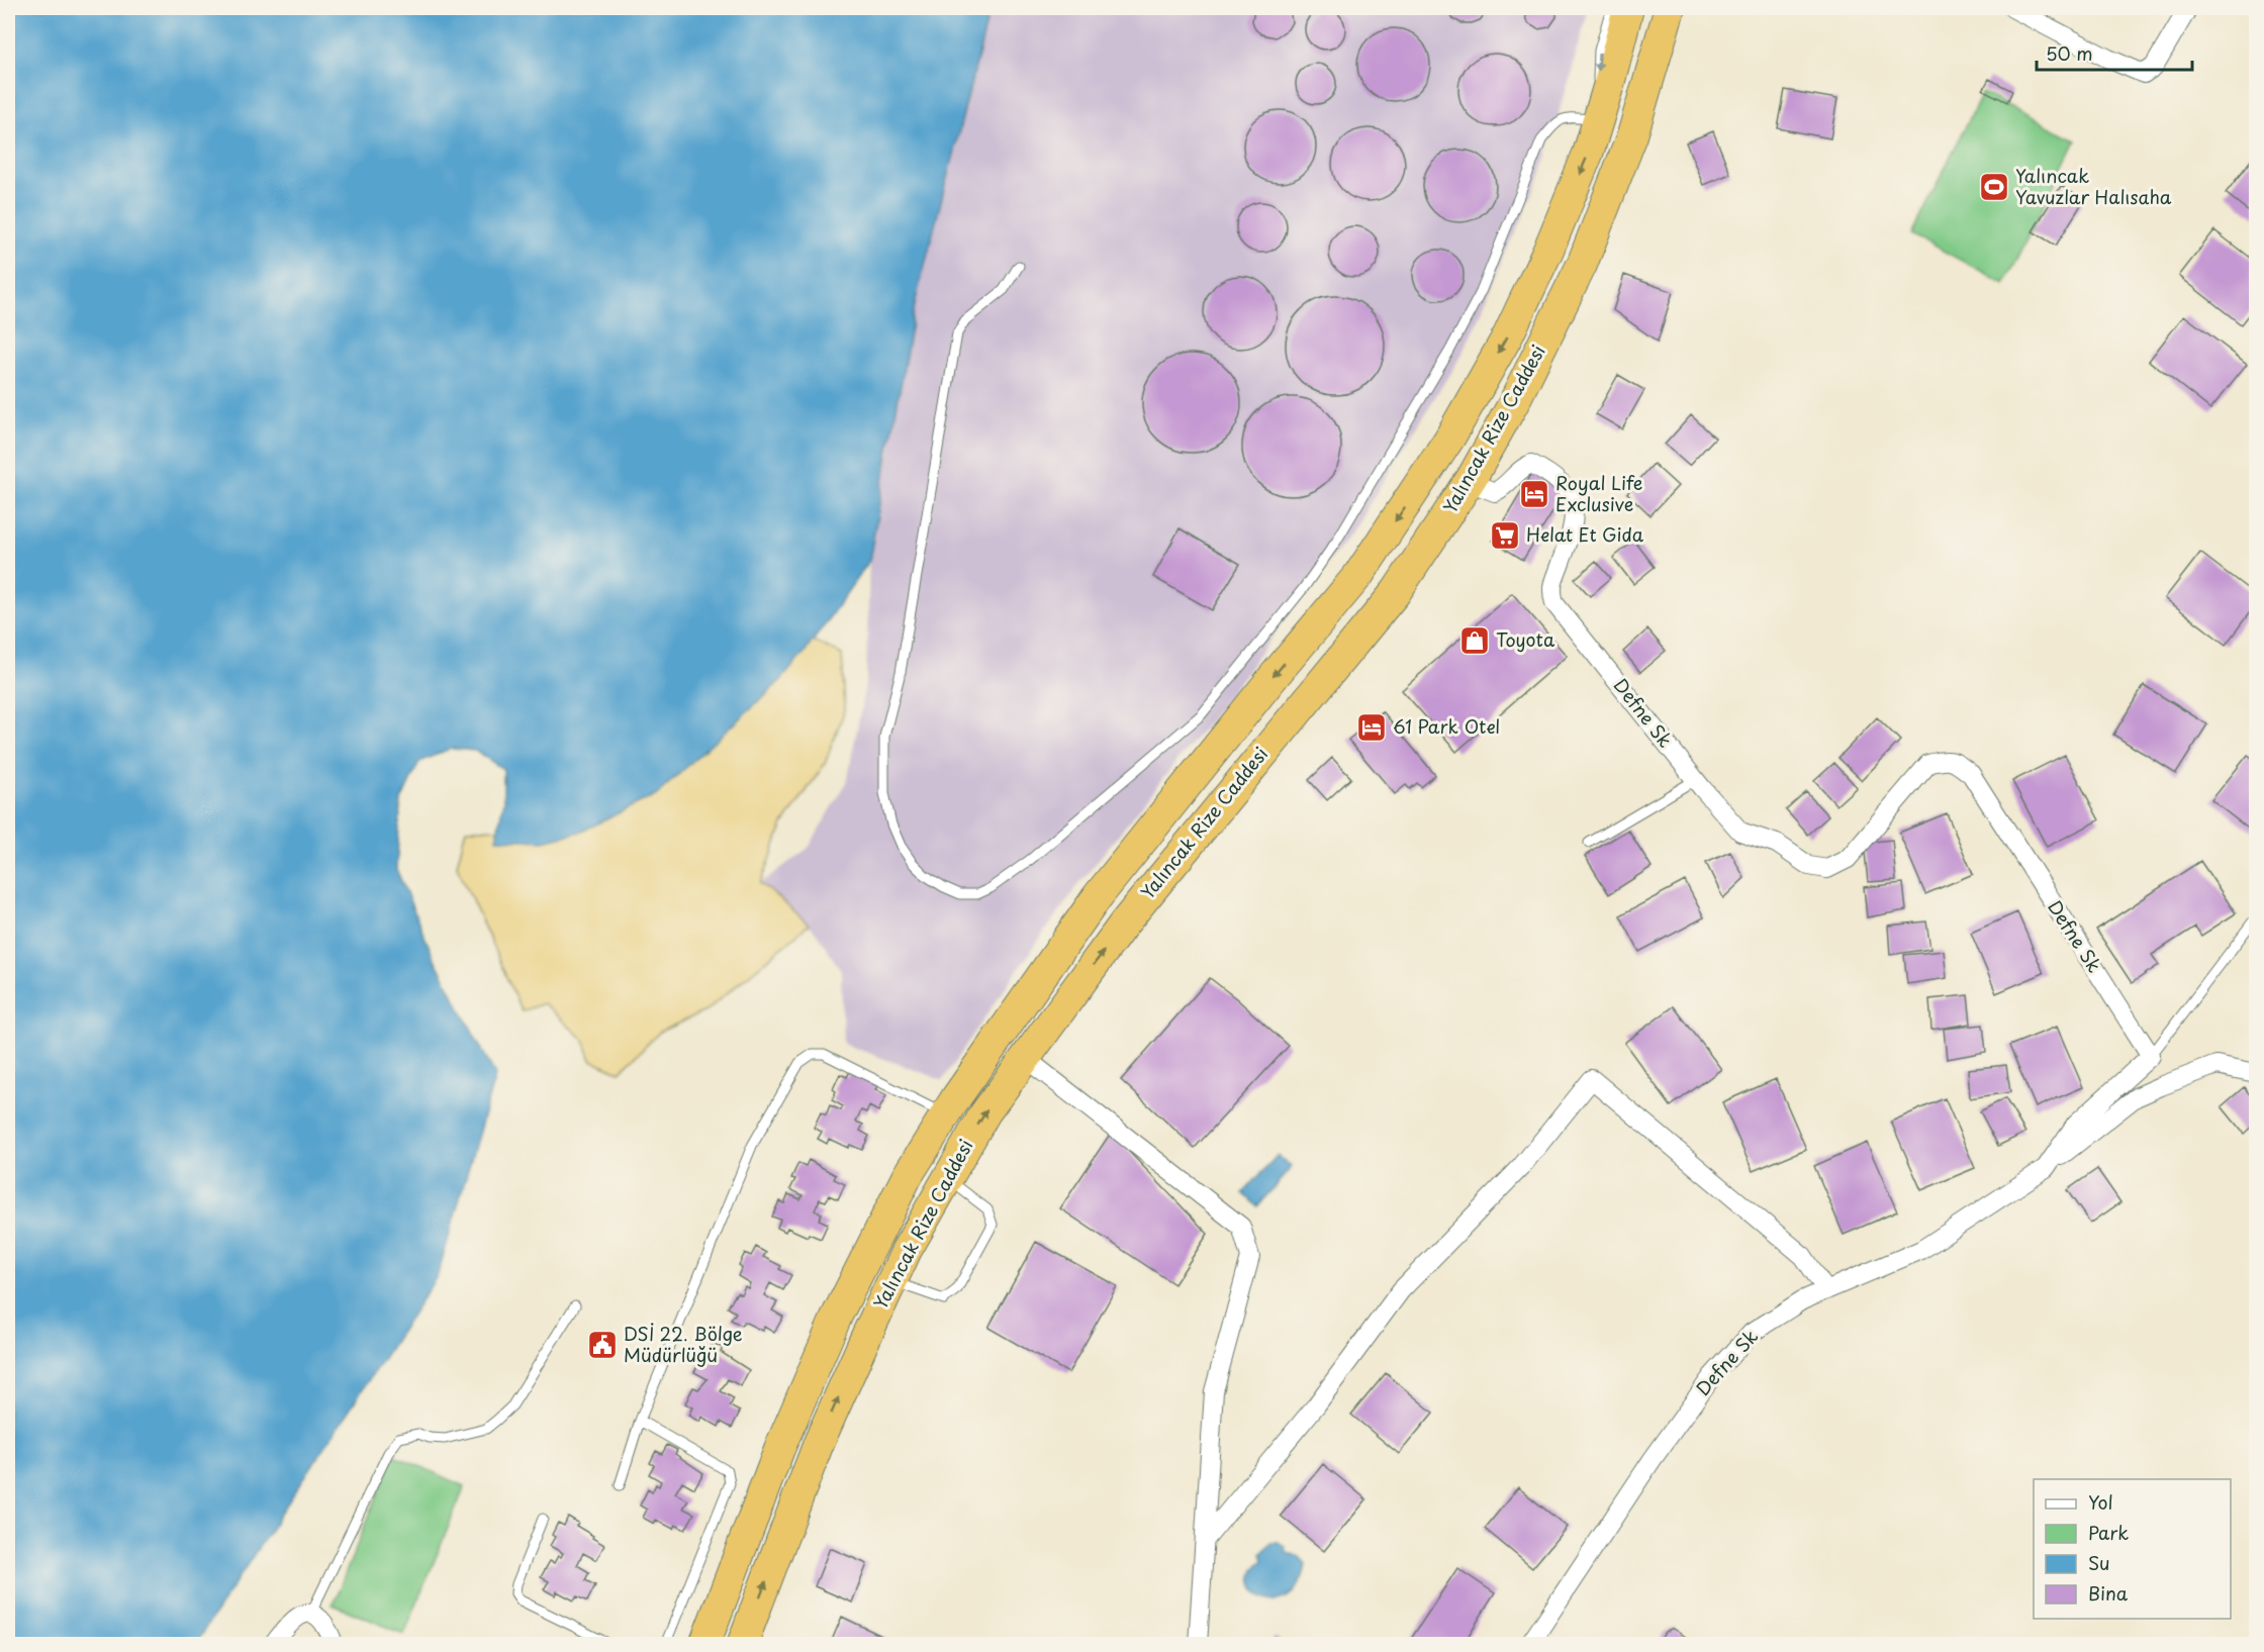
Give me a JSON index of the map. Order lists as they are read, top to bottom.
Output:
{
  "streets": {
    "highway": ["Yalıncak Rize Caddesi"],
    "street": ["Defne Sk"]
  },
  "crossings": [
    ["Yalıncak Rize Caddesi", "Defne Sk"]
  ],
  "places": {
    "sports": ["Yalıncak Yavuzlar Halısaha"],
    "hotel": ["Royal Life Exclusive", "61 Park Otel"],
    "supermarket": ["Helat Et Gida"],
    "shop": ["Toyota"],
    "public building": ["DSİ 22. Bölge Müdürlüğü"]
  },
  "legend": [
    "Yol",
    "Park",
    "Su",
    "Bina"
  ],
  "scale_bar": "50 m"
}
